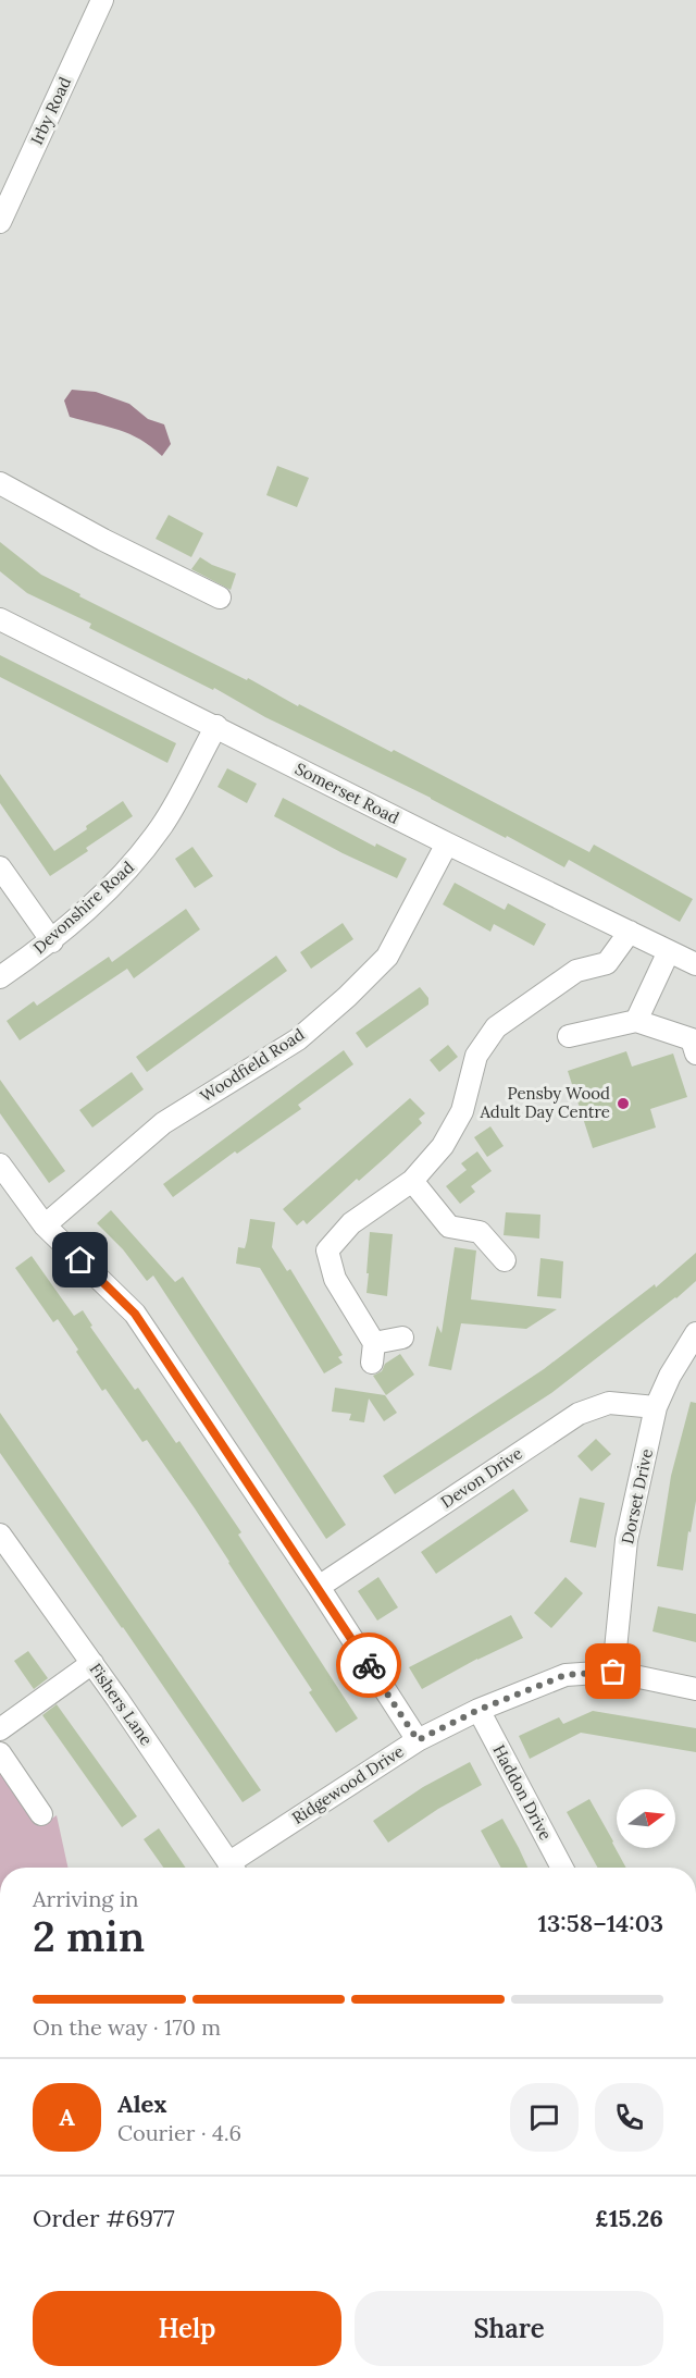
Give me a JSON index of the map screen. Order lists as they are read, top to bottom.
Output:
{
  "streets": {
    "street": [
      "Irby Road",
      "Somerset Road",
      "Devonshire Road",
      "Woodfield Road",
      "Devon Drive",
      "Dorset Drive",
      "Fishers Lane",
      "Ridgewood Drive",
      "Haddon Drive"
    ]
  },
  "crossings": [
    ["Somerset Road", "Devonshire Road"],
    ["Somerset Road", "Woodfield Road"],
    ["Devon Drive", "Dorset Drive"],
    ["Dorset Drive", "Ridgewood Drive"],
    ["Ridgewood Drive", "Haddon Drive"]
  ],
  "places": ["Pensby Wood Adult Day Centre"],
  "north": "right",
  "page": {
    "heading": ["2 min", "Arriving in", "13:58–14:03"],
    "panel": [
      "Alex",
      "Courier · 4.6",
      "Order #6977",
      "£15.26"
    ],
    "bar": "On the way · 170 m",
    "round": "A",
    "buttons": ["Help", "Share"]
  }
}
